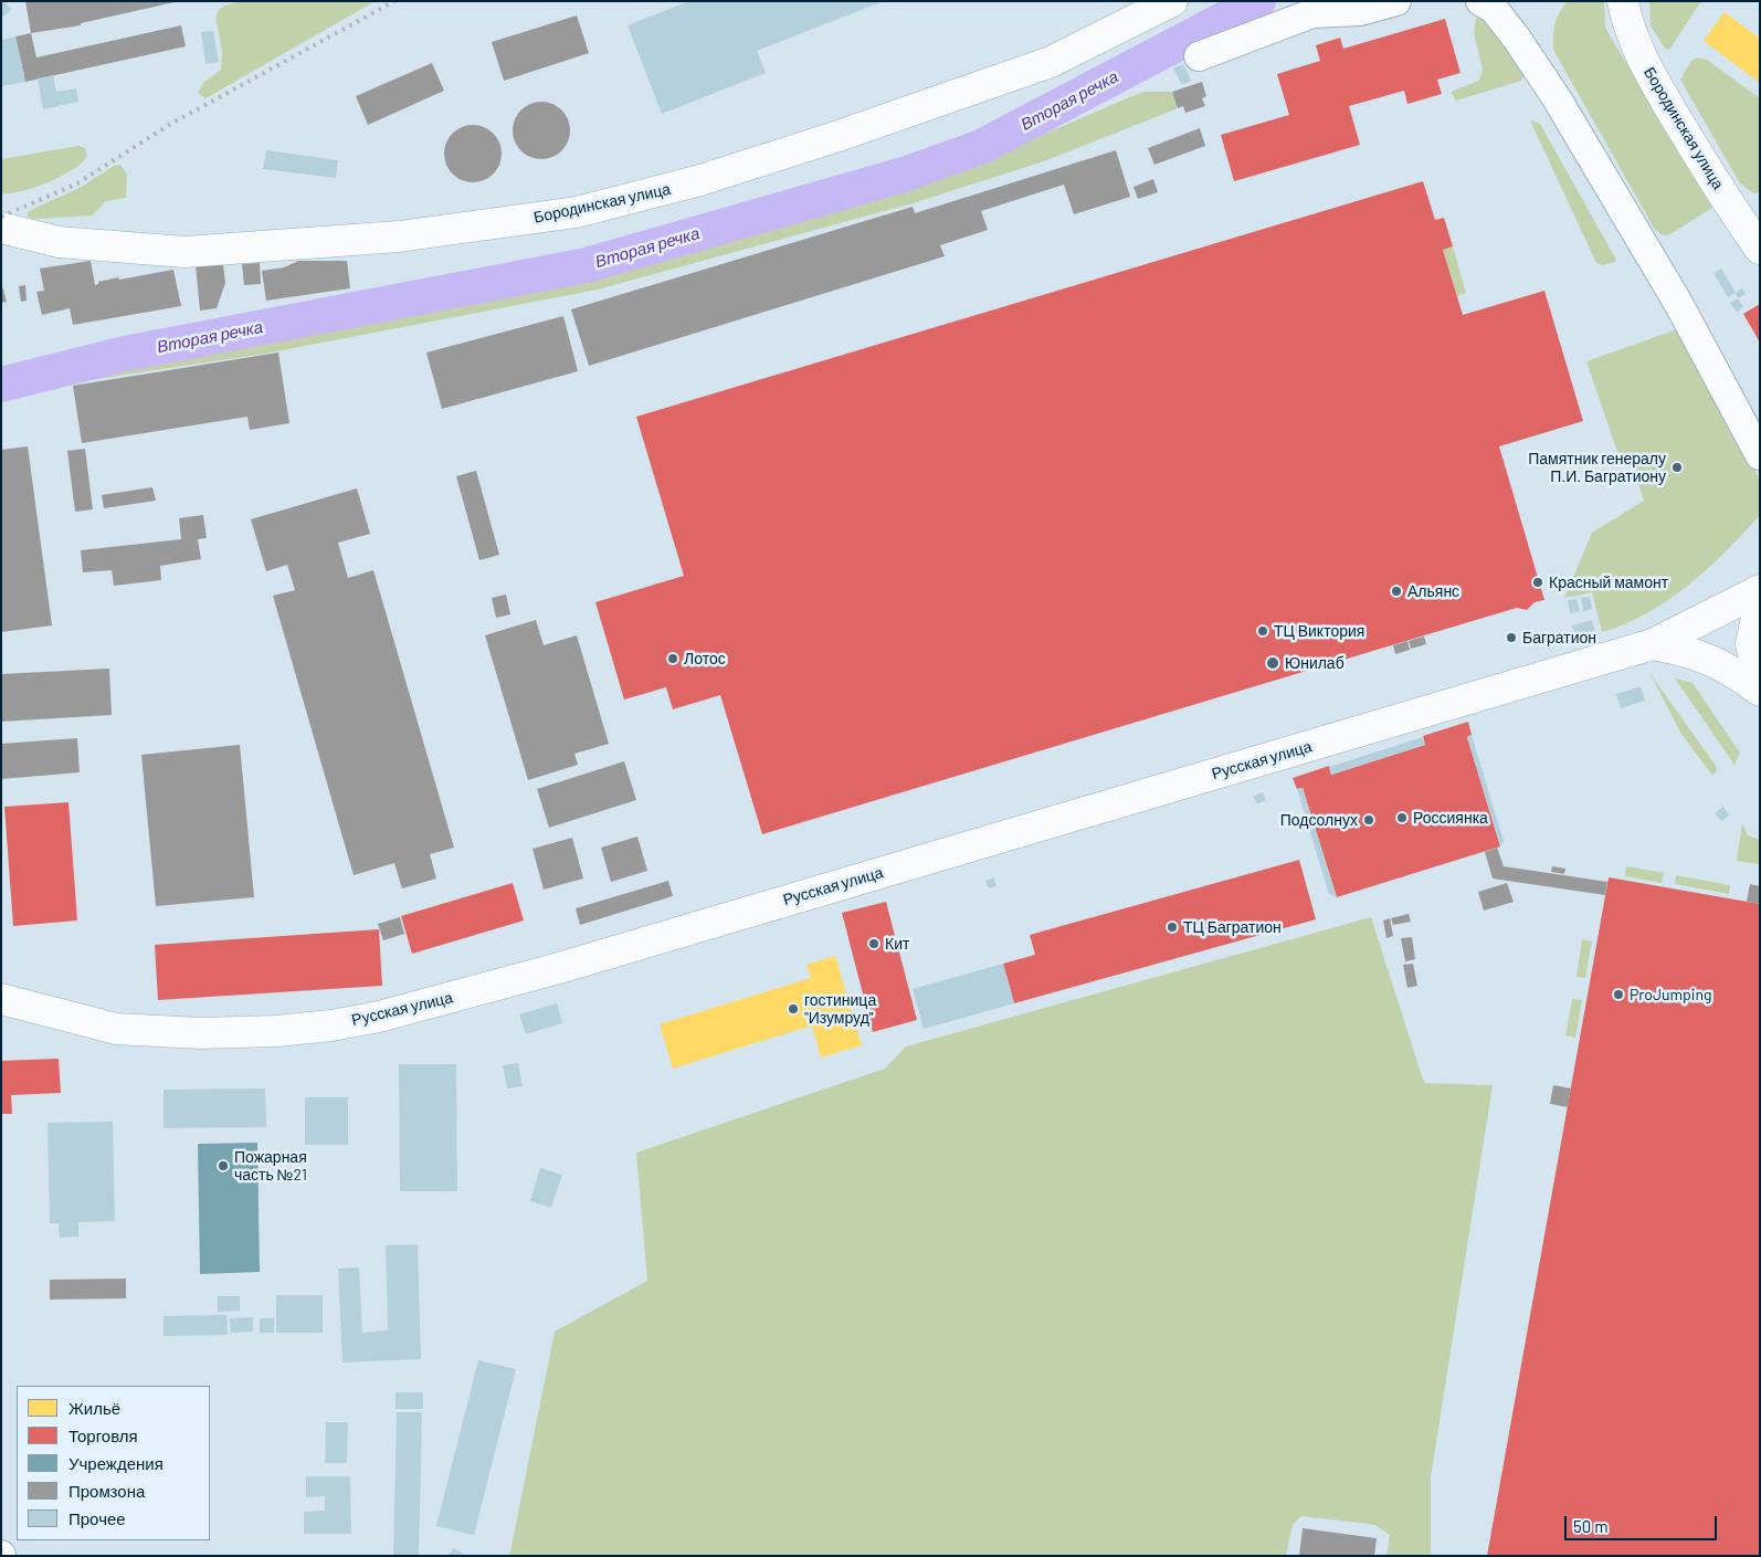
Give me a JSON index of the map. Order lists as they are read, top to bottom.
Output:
{
  "streets": {
    "main road": ["Бородинская улица", "Русская улица"]
  },
  "water": ["Вторая речка"],
  "places": [
    "Памятник генералу П.И. Багратиону",
    "Красный мамонт",
    "Альянс",
    "ТЦ Виктория",
    "Багратион",
    "Лотос",
    "Юнилаб",
    "Россиянка",
    "Подсолнух",
    "ТЦ Багратион",
    "Кит",
    "ProJumping",
    "гостиница \"Изумруд\"",
    "Пожарная часть №21"
  ],
  "legend": [
    "Жильё",
    "Торговля",
    "Учреждения",
    "Промзона",
    "Прочее"
  ],
  "scale_bar": "50 m"
}
